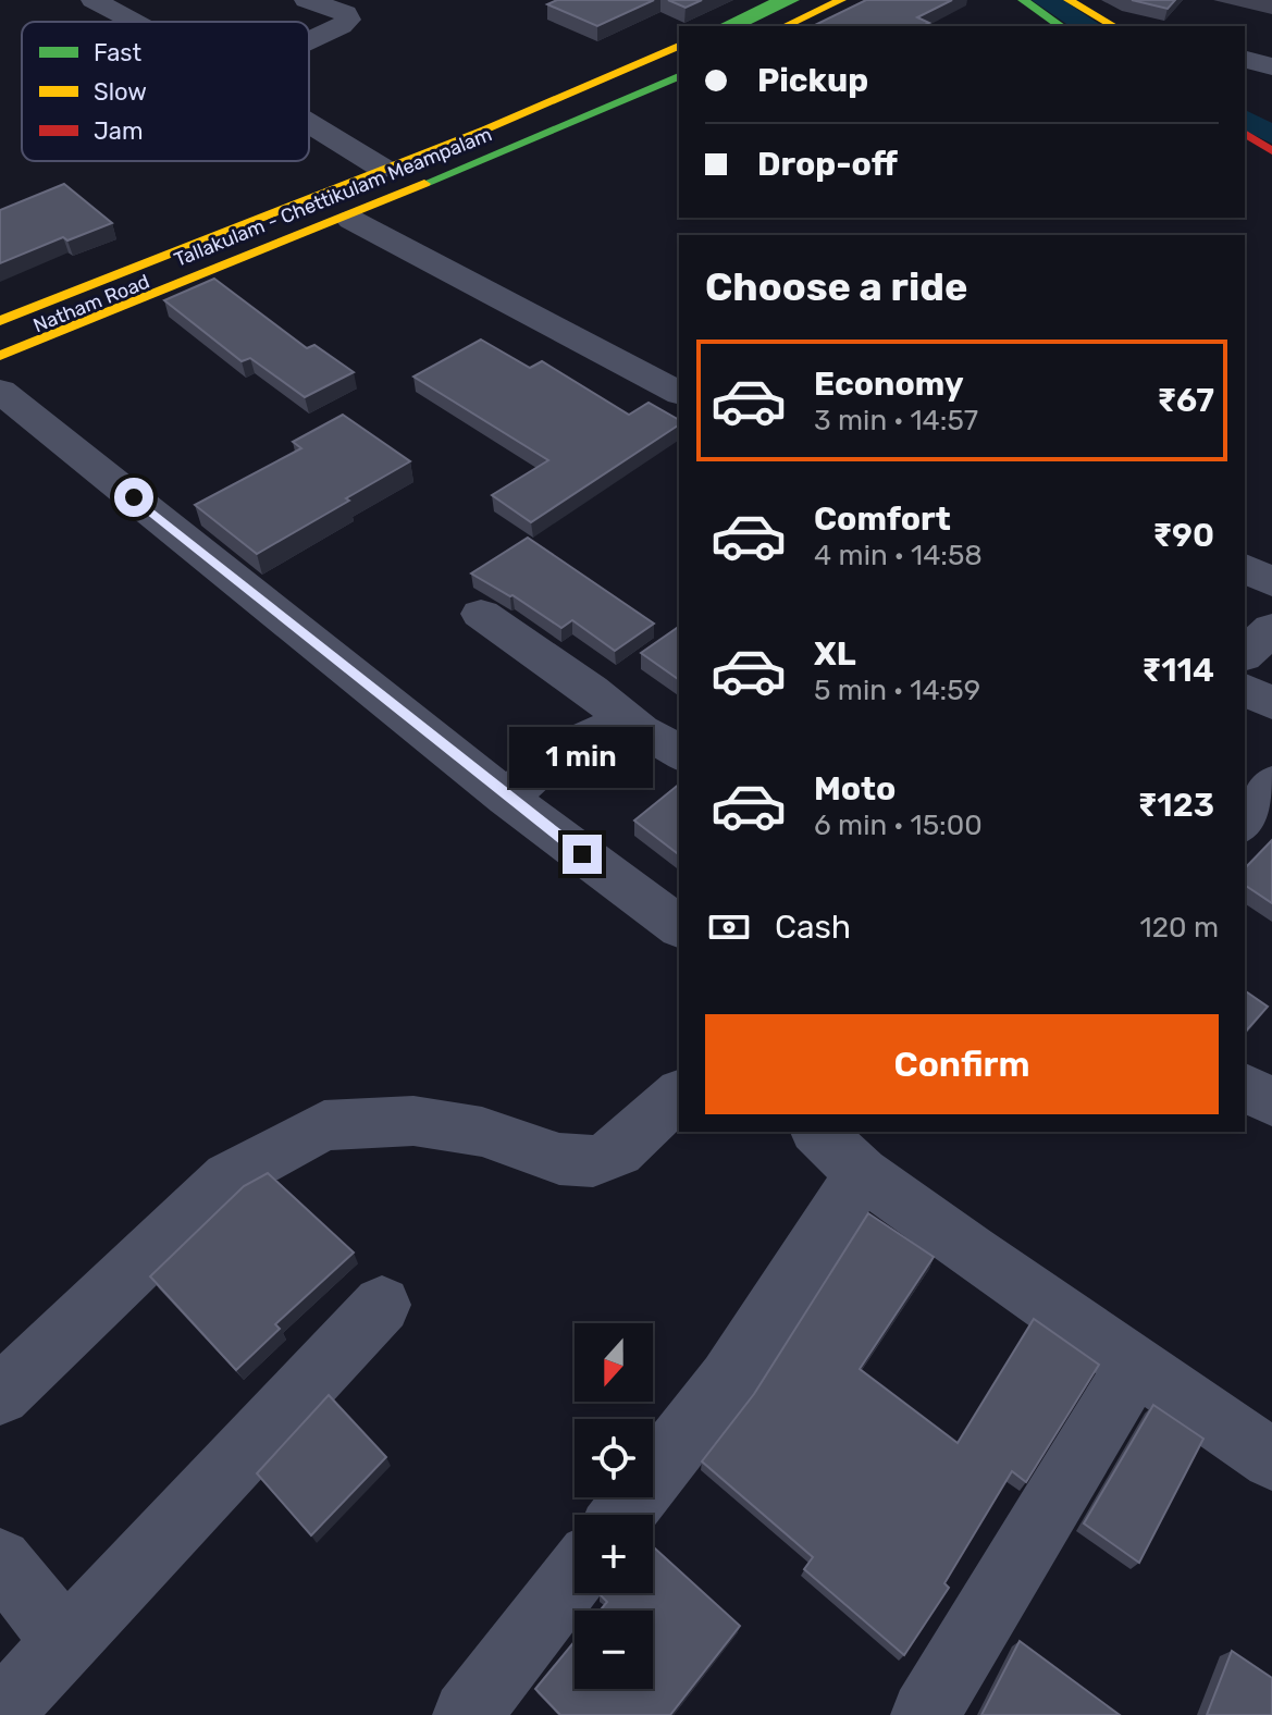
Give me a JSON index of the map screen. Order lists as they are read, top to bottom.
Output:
{
  "streets": {
    "main road": ["Tallakulam - Chettikulam Meampalam", "Natham Road"]
  },
  "legend": ["Fast", "Slow", "Jam"],
  "north": "bottom",
  "page": {
    "banner": ["Pickup", "Drop-off"],
    "heading": "Choose a ride",
    "list": [
      {
        "name": "Economy",
        "note": "3 min · 14:57",
        "value": "₹67"
      },
      {
        "name": "Comfort",
        "note": "4 min · 14:58",
        "value": "₹90"
      },
      {
        "name": "XL",
        "note": "5 min · 14:59",
        "value": "₹114"
      },
      {
        "name": "Moto",
        "note": "6 min · 15:00",
        "value": "₹123"
      }
    ],
    "bubble": "1 min",
    "pay": ["Cash", "120 m"],
    "buttons": "Confirm",
    "map_buttons": ["+", "−"]
  }
}
